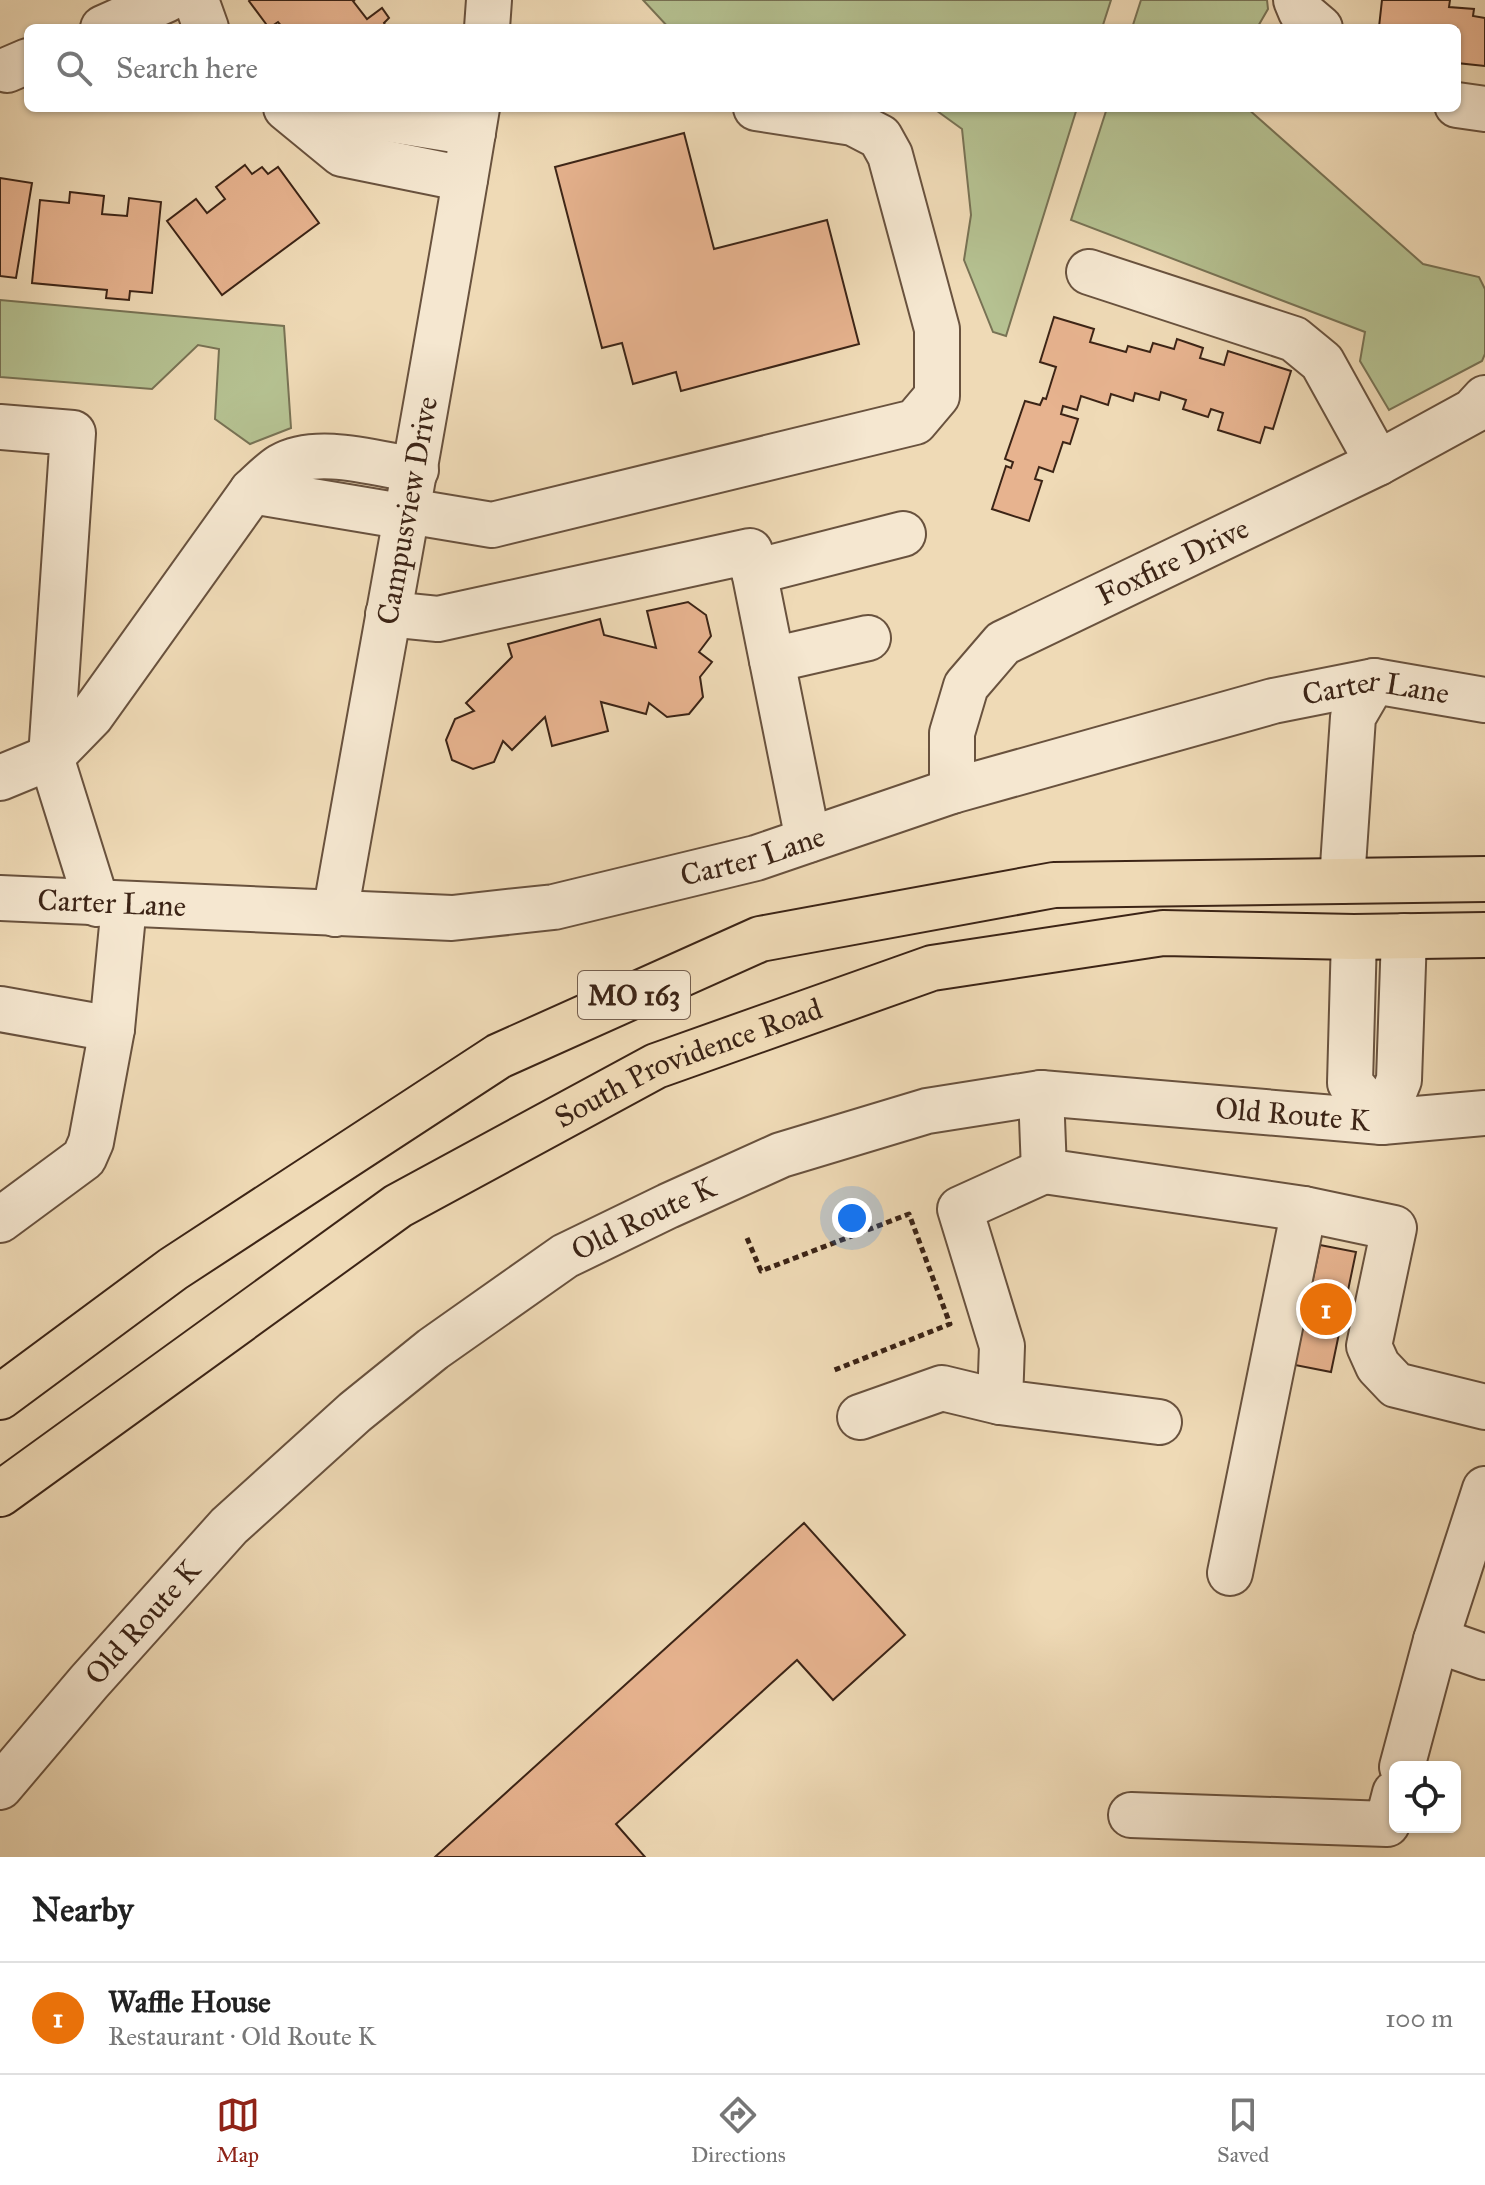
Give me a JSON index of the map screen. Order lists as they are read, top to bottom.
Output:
{
  "streets": {
    "main road": ["MO 163", "South Providence Road"],
    "street": [
      "Campusview Drive",
      "Foxfire Drive",
      "Carter Lane",
      "Old Route K"
    ]
  },
  "crossings": [
    ["Campusview Drive", "Carter Lane"],
    ["Foxfire Drive", "Carter Lane"]
  ],
  "page": {
    "search": "Search here",
    "pins": "1",
    "heading": "Nearby",
    "list": [
      {
        "mark": "1",
        "name": "Waffle House",
        "note": "Restaurant · Old Route K",
        "value": "100 m"
      }
    ],
    "nav": ["Map", "Directions", "Saved"]
  }
}
